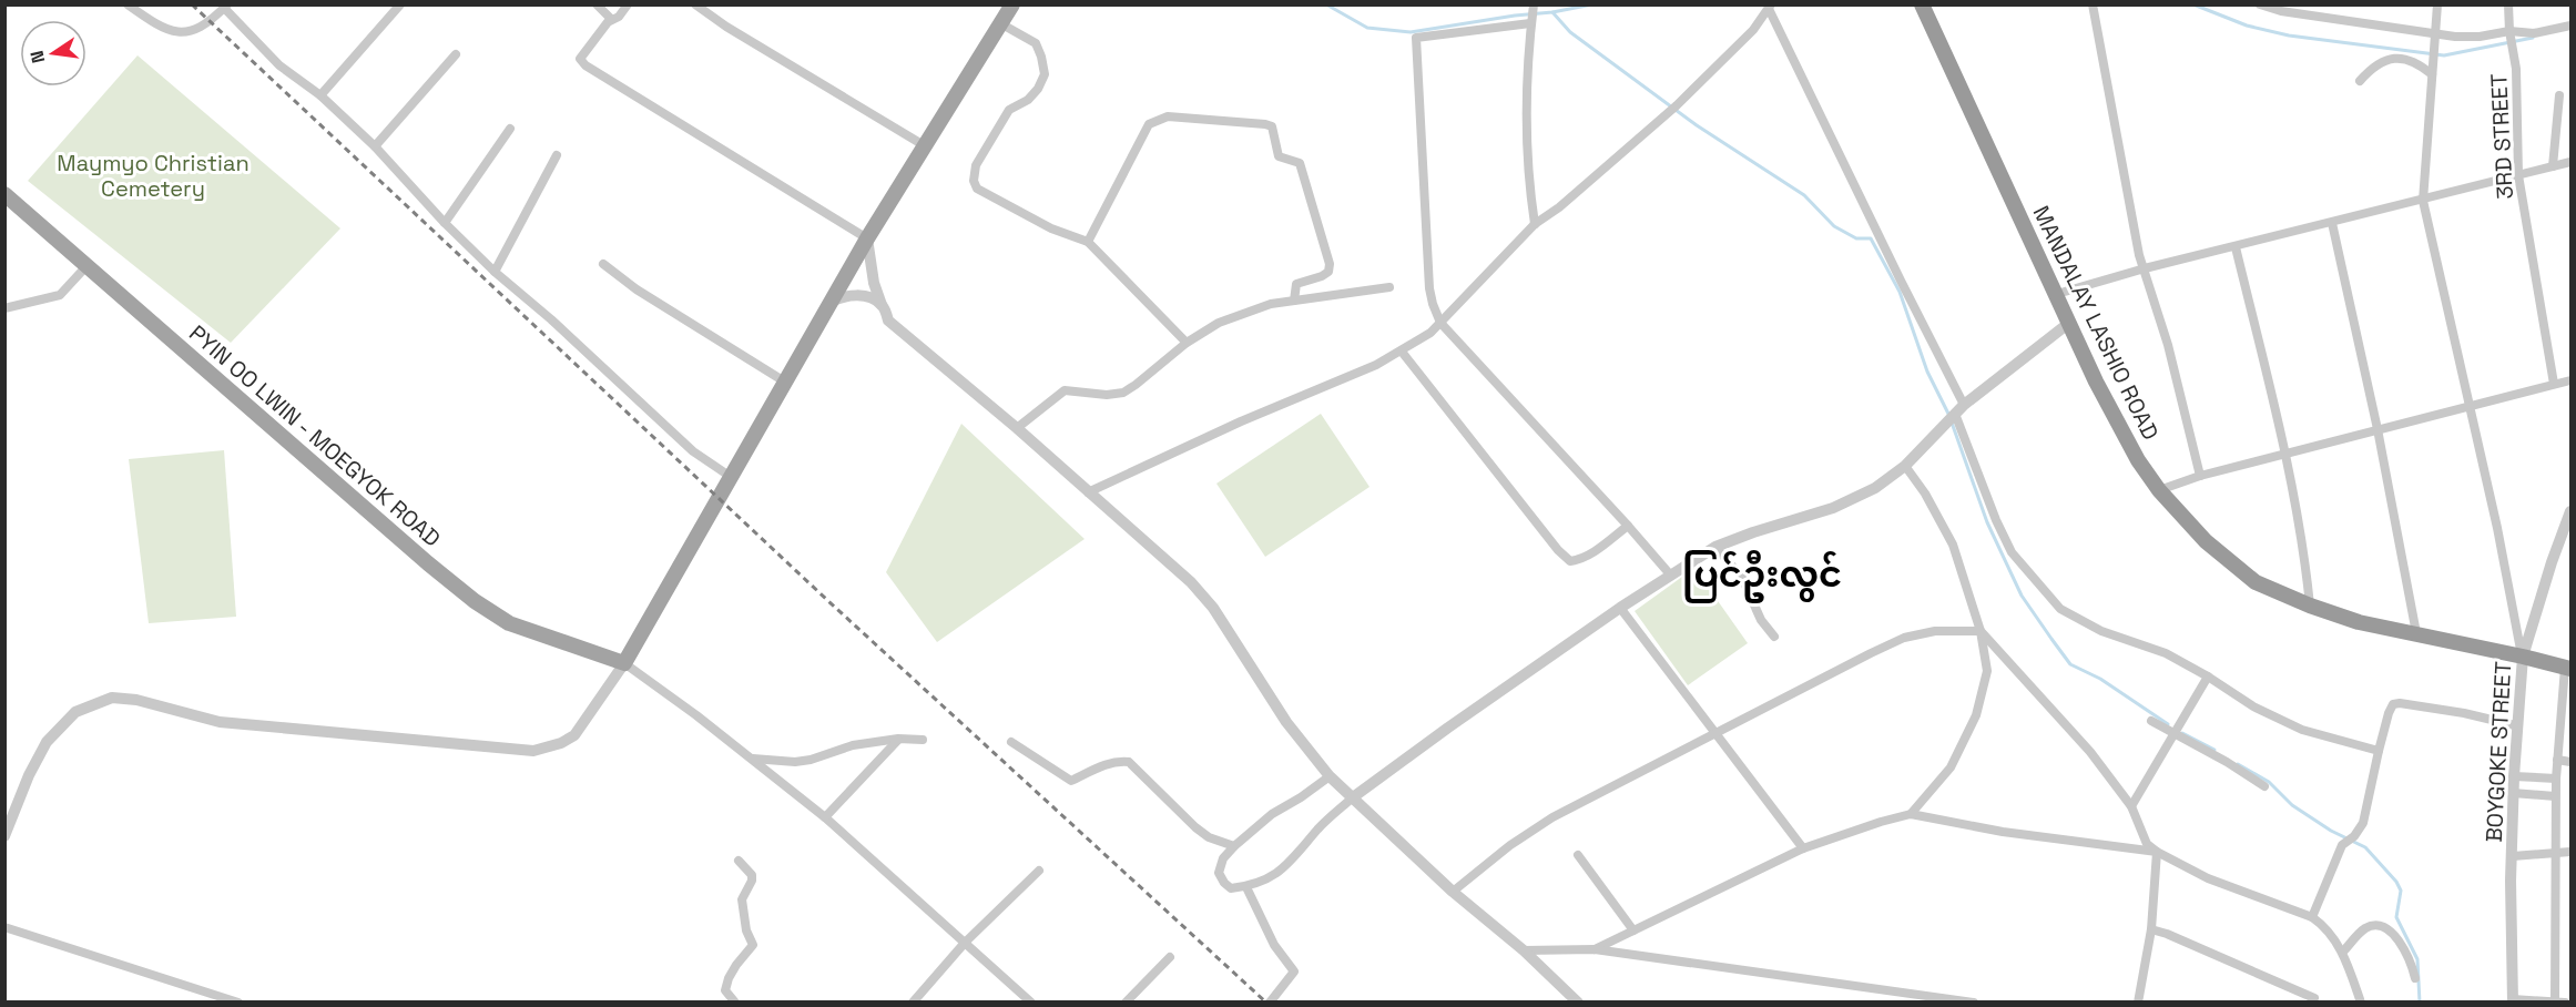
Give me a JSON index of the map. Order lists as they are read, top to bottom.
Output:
{
  "streets": {
    "highway": ["MANDALAY LASHIO ROAD"],
    "main road": ["PYIN OO LWIN - MOEGYOK ROAD"],
    "street": ["3RD STREET", "BOYGOKE STREET"]
  },
  "crossings": [
    ["MANDALAY LASHIO ROAD", "BOYGOKE STREET"]
  ],
  "districts": ["ပြင်ဦးလွင်"],
  "parks": ["Maymyo Christian Cemetery"],
  "north": "left"
}
